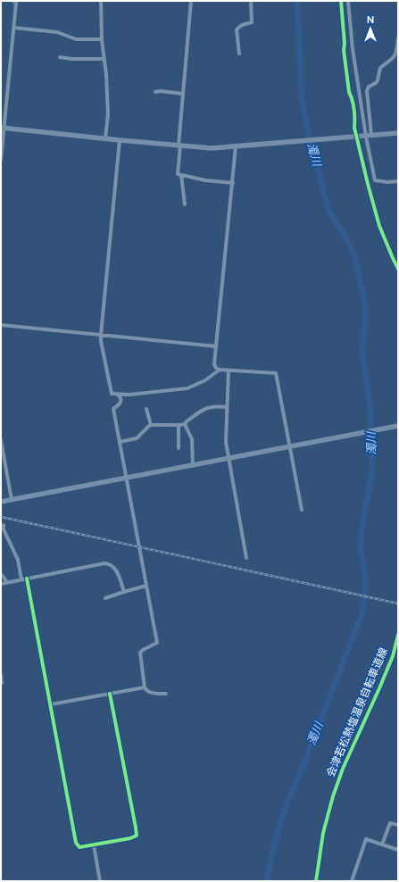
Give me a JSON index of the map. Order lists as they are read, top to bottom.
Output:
{
  "streets": {
    "cycle path": ["会津若松熱塩温泉自転車道線"]
  },
  "water": ["濁川"],
  "north": "top"
}
